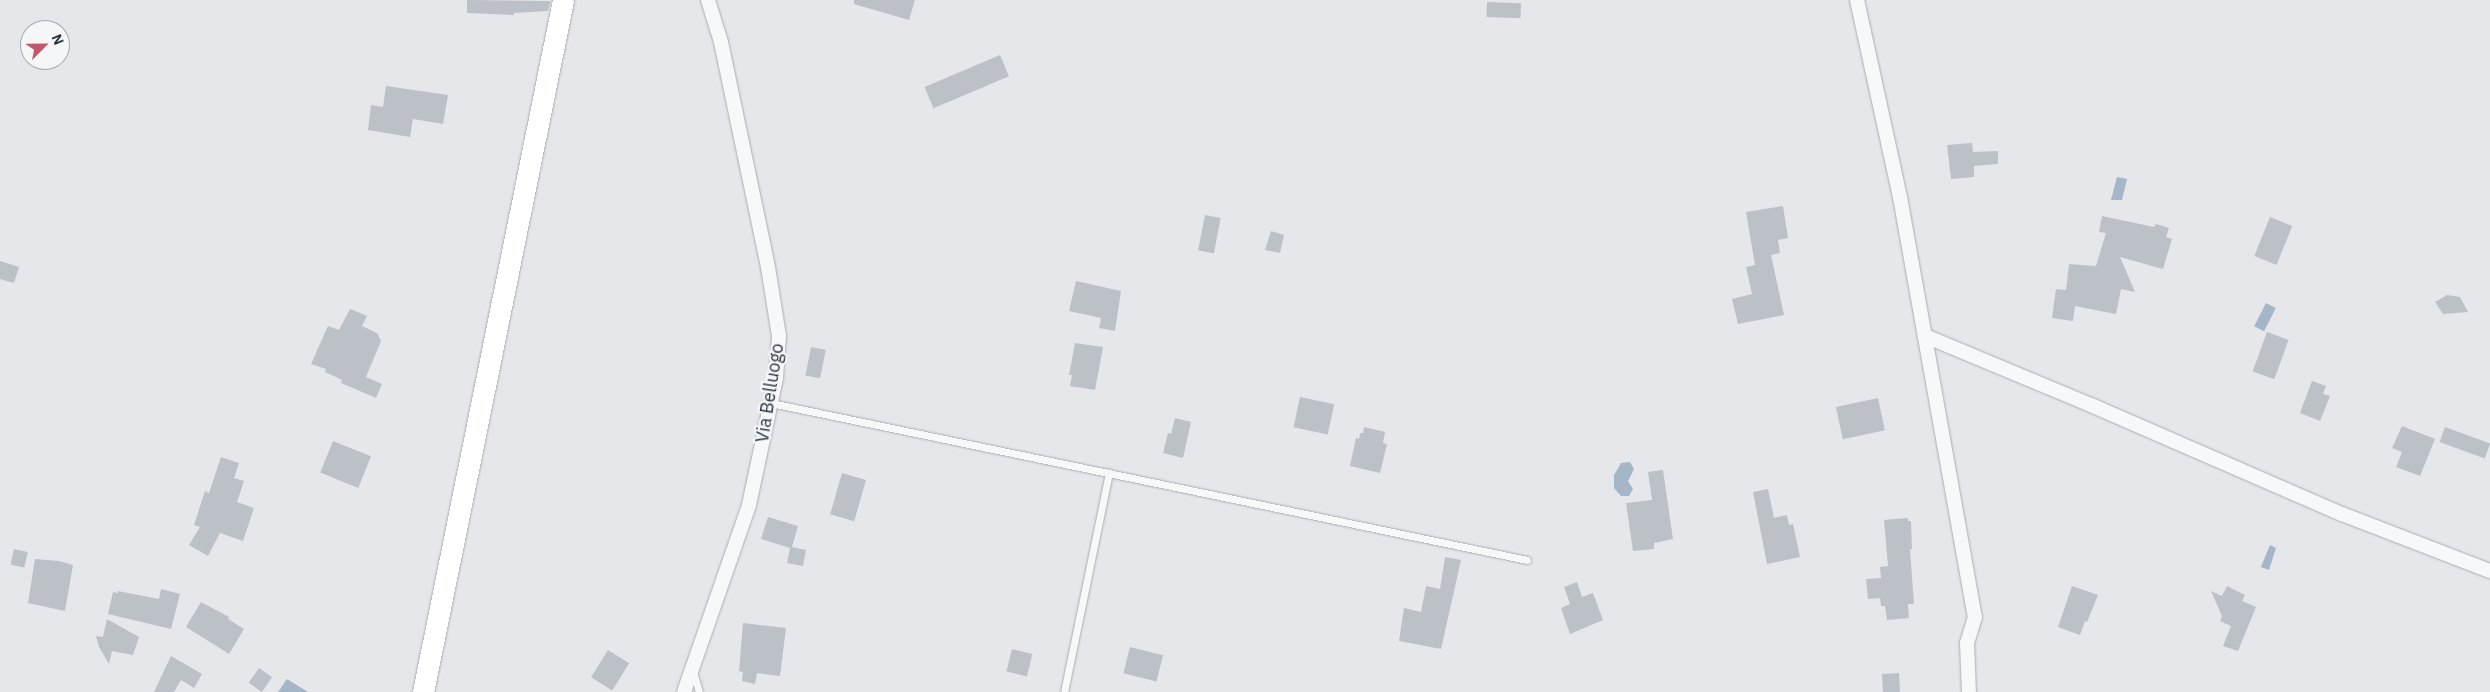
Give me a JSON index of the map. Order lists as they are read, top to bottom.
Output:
{
  "streets": {
    "street": ["Via Belluogo"]
  },
  "north": "top right"
}
